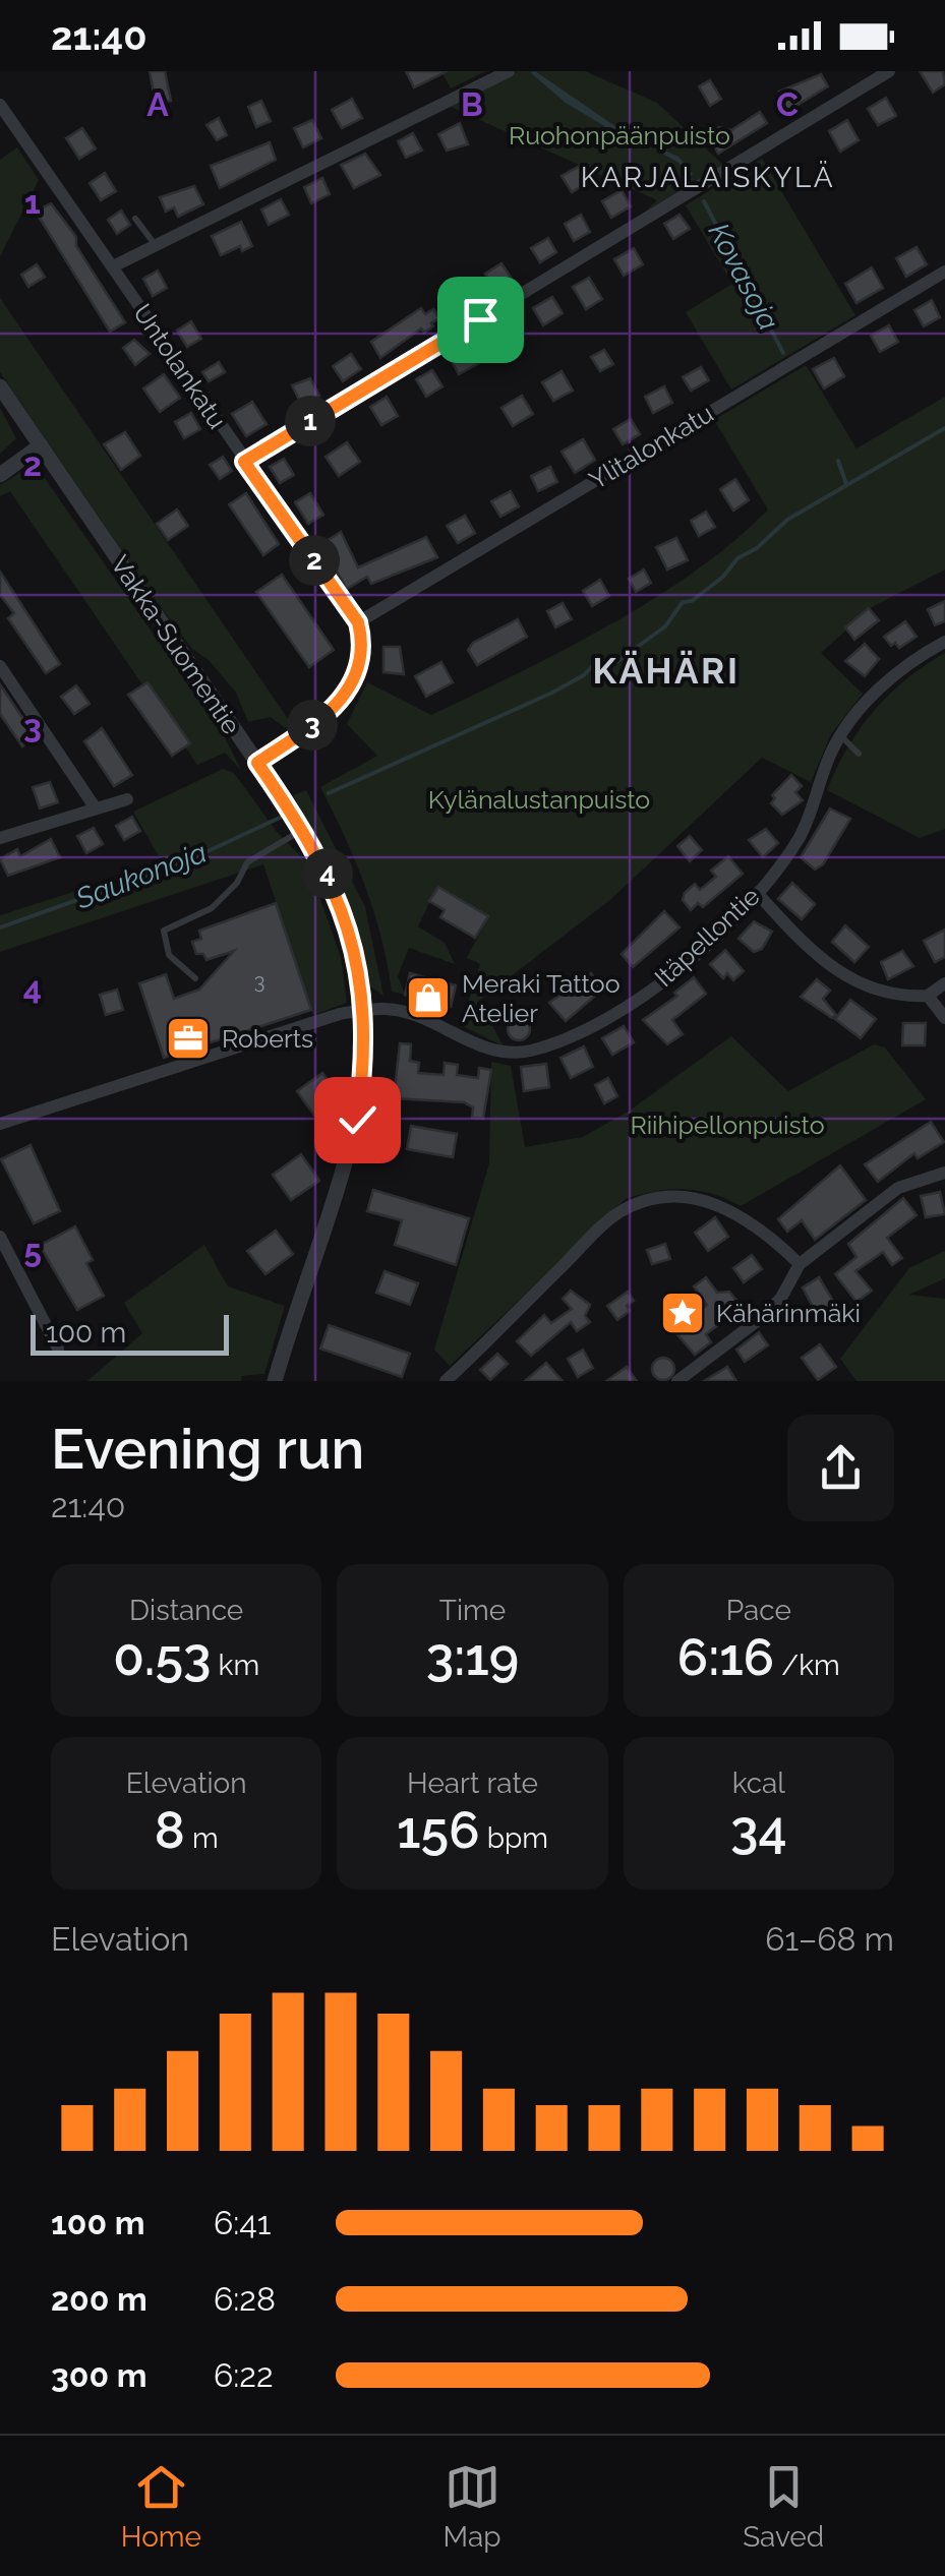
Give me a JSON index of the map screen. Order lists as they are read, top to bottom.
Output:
{
  "streets": {
    "street": [
      "Untolankatu",
      "Ylitalonkatu",
      "Vakka-Suomentie",
      "Itäpellontie"
    ]
  },
  "crossings": [
    ["Untolankatu", "Ylitalonkatu"],
    ["Vakka-Suomentie", "Itäpellontie"]
  ],
  "districts": ["KARJALAISKYLÄ", "KÄHÄRI"],
  "water": ["Kovasoja", "Saukonoja"],
  "parks": ["Ruohonpäänpuisto", "Kylänalustanpuisto", "Riihipellonpuisto"],
  "places": {
    "shop": ["Meraki Tattoo Atelier"],
    "office": ["Roberts"],
    "place": ["Kähärinmäki"]
  },
  "house_numbers": ["3"],
  "scale_bar": "100 m",
  "page": {
    "status": "21:40",
    "pins": [
      "1",
      "2",
      "3",
      "4"
    ],
    "scale": "100 m",
    "heading": ["Evening run", "21:40"],
    "stats": [
      ["Distance", "0.53 km"],
      ["Time", "3:19"],
      ["Pace", "6:16 /km"],
      ["Elevation", "8 m"],
      ["Heart rate", "156 bpm"],
      ["kcal", "34"]
    ],
    "chart": ["Elevation", "61–68 m"],
    "list": [
      {
        "name": "100 m",
        "note": "6:41"
      },
      {
        "name": "200 m",
        "note": "6:28"
      },
      {
        "name": "300 m",
        "note": "6:22"
      }
    ],
    "tabs": ["Home", "Map", "Saved"]
  },
  "grid": {
    "columns": ["A", "B", "C"],
    "rows": [
      "1",
      "2",
      "3",
      "4",
      "5"
    ]
  }
}
